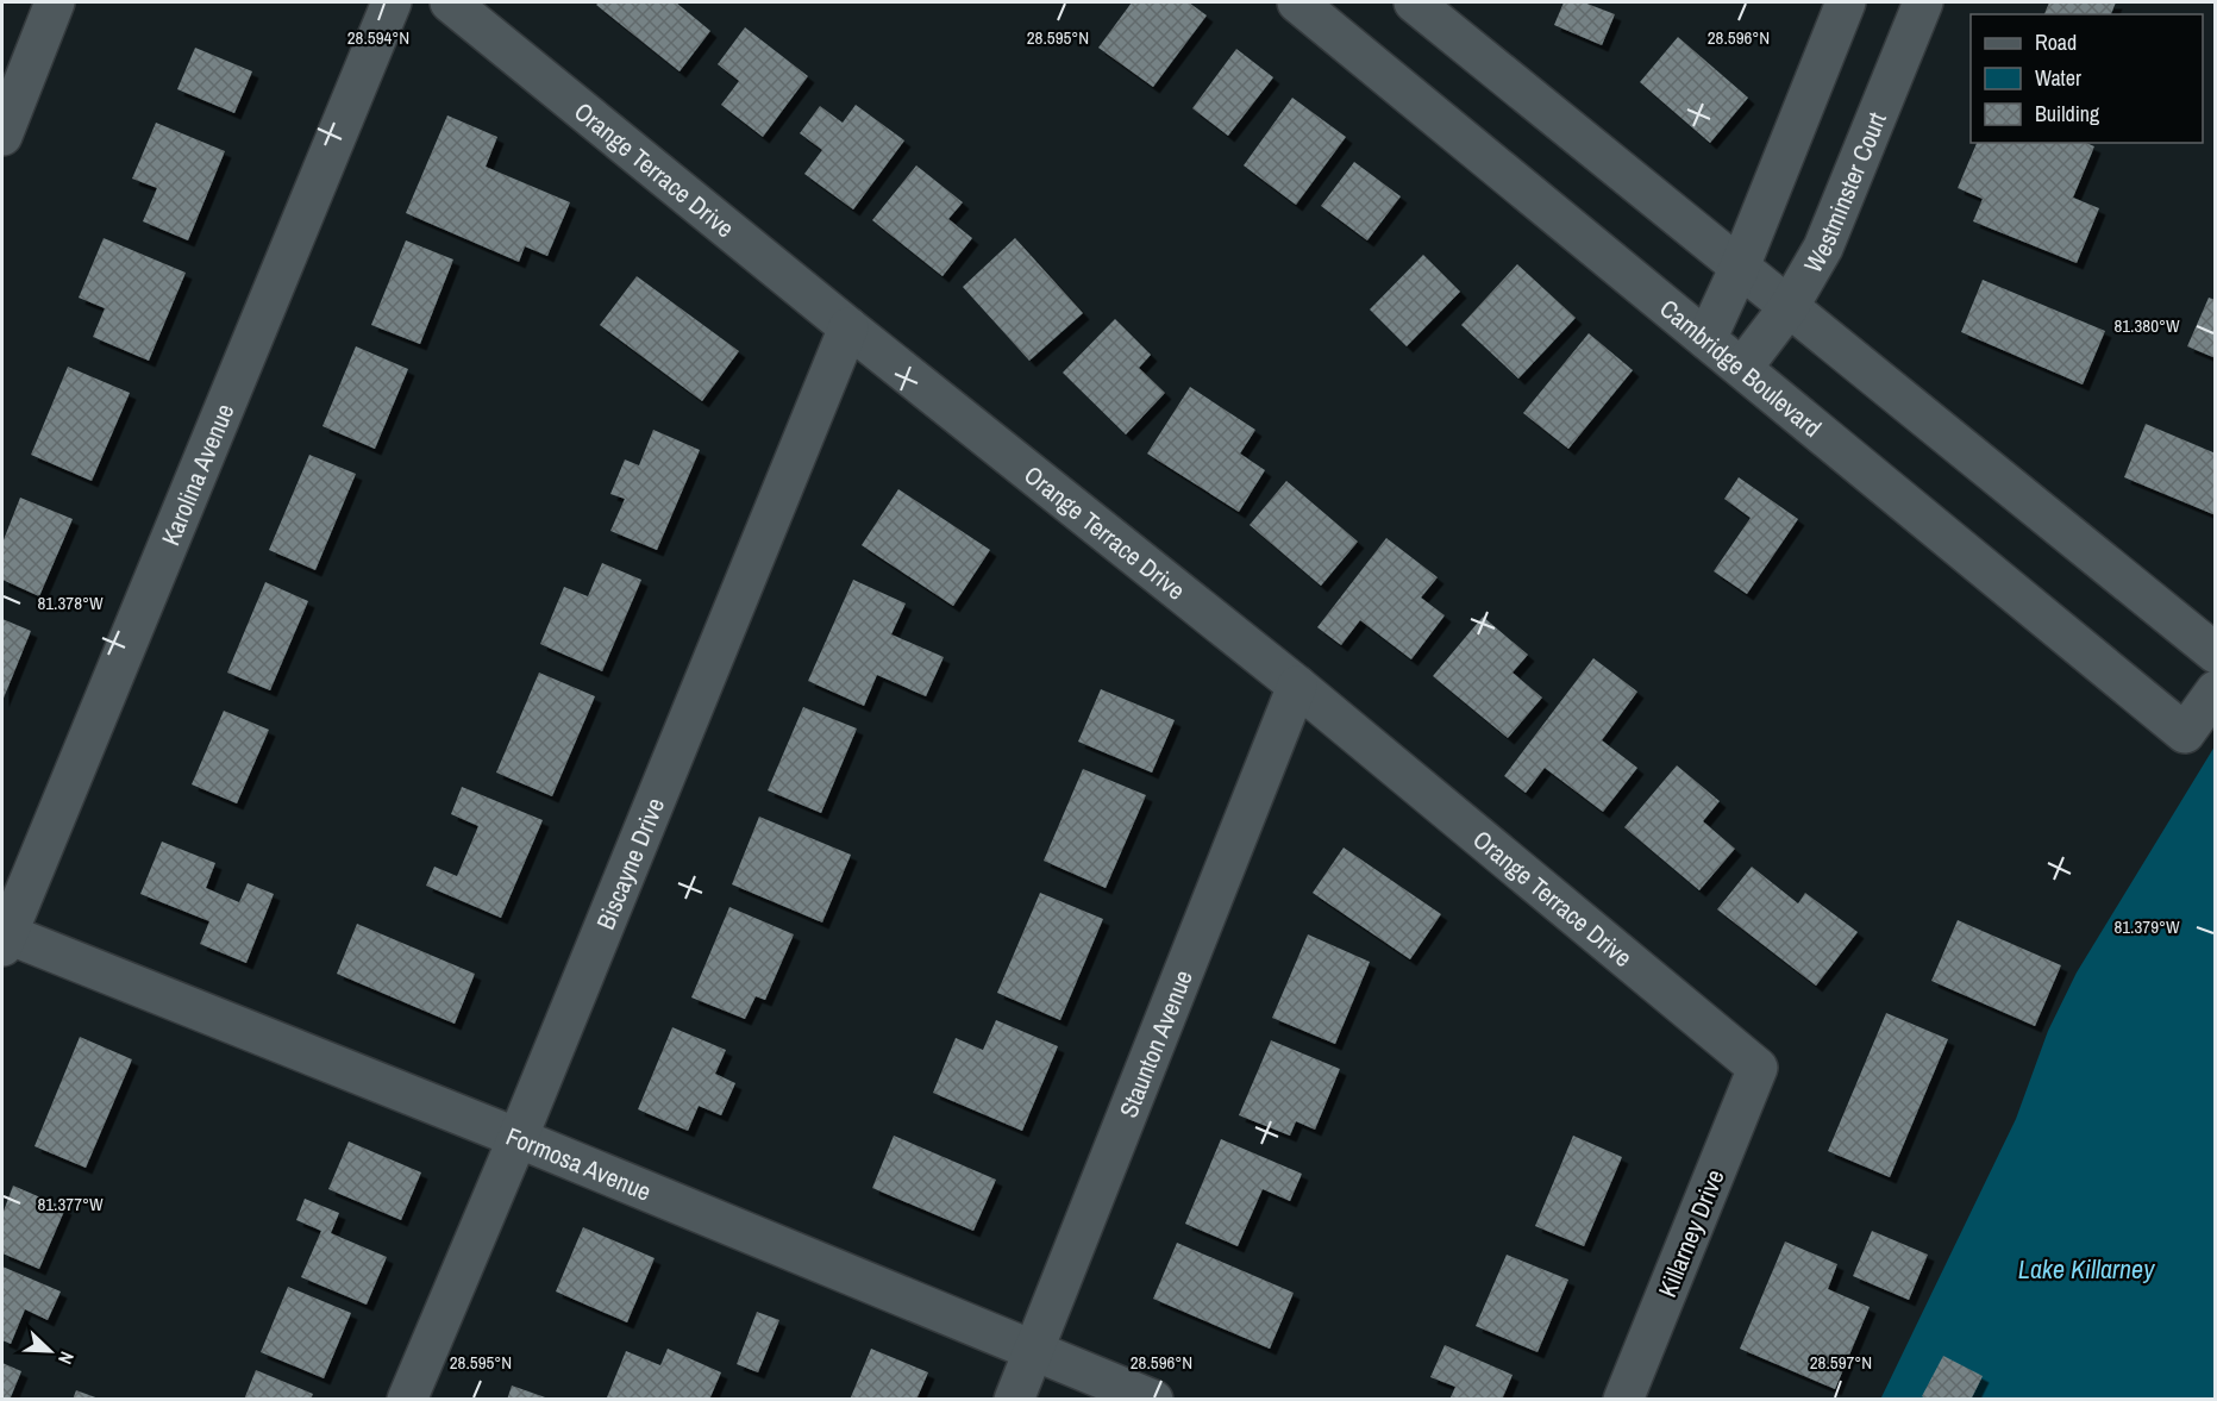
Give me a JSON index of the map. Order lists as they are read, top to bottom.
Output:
{
  "streets": {
    "street": [
      "Orange Terrace Drive",
      "Westminster Court",
      "Cambridge Boulevard",
      "Karolina Avenue",
      "Biscayne Drive",
      "Staunton Avenue",
      "Formosa Avenue",
      "Killarney Drive"
    ]
  },
  "crossings": [
    ["Orange Terrace Drive", "Biscayne Drive"],
    ["Orange Terrace Drive", "Staunton Avenue"],
    ["Orange Terrace Drive", "Killarney Drive"],
    ["Westminster Court", "Cambridge Boulevard"],
    ["Karolina Avenue", "Formosa Avenue"],
    ["Biscayne Drive", "Formosa Avenue"],
    ["Staunton Avenue", "Formosa Avenue"]
  ],
  "water": ["Lake Killarney"],
  "legend": ["Road", "Water", "Building"],
  "north": "bottom right",
  "coordinates": [
    "28.594°N",
    "28.595°N",
    "28.596°N",
    "81.380°W",
    "81.378°W",
    "81.379°W",
    "81.377°W",
    "28.597°N"
  ]
}
